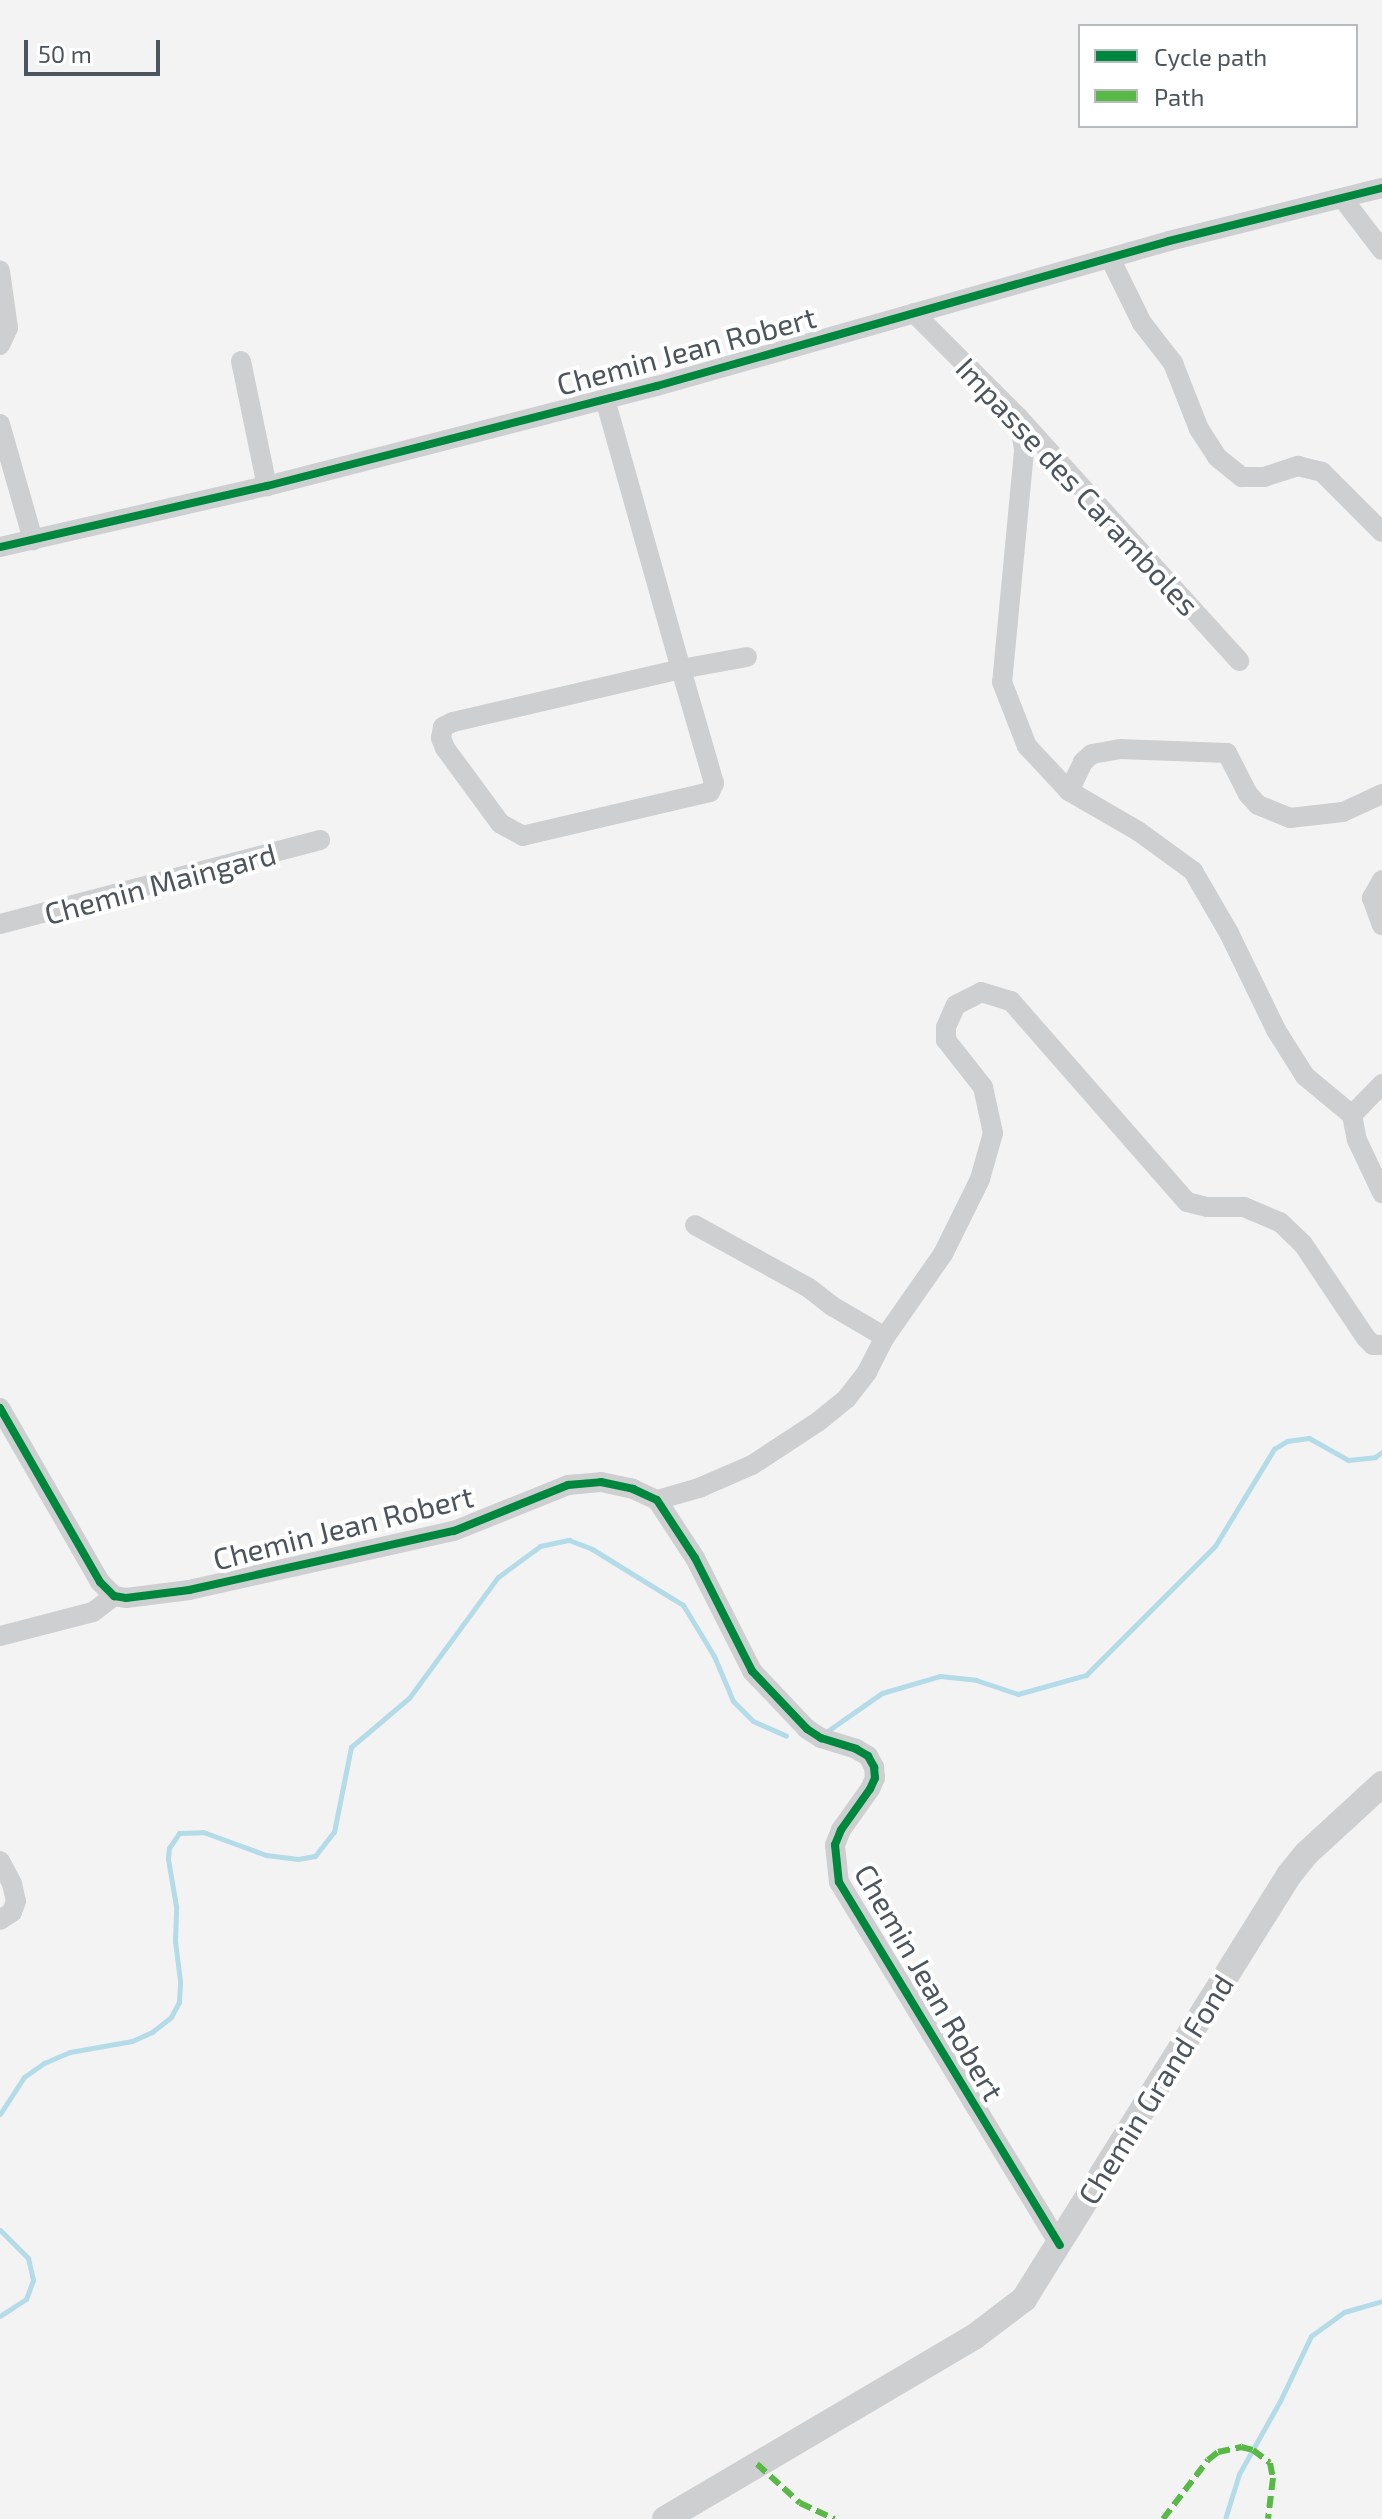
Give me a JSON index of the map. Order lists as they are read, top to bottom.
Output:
{
  "streets": {
    "street": [
      "Chemin Jean Robert",
      "Impasse des Caramboles",
      "Chemin Maingard",
      "Chemin Grand Fond"
    ]
  },
  "crossings": [
    ["Chemin Jean Robert", "Impasse des Caramboles"],
    ["Chemin Jean Robert", "Chemin Grand Fond"]
  ],
  "legend": ["Cycle path", "Path"],
  "scale_bar": "50 m"
}
